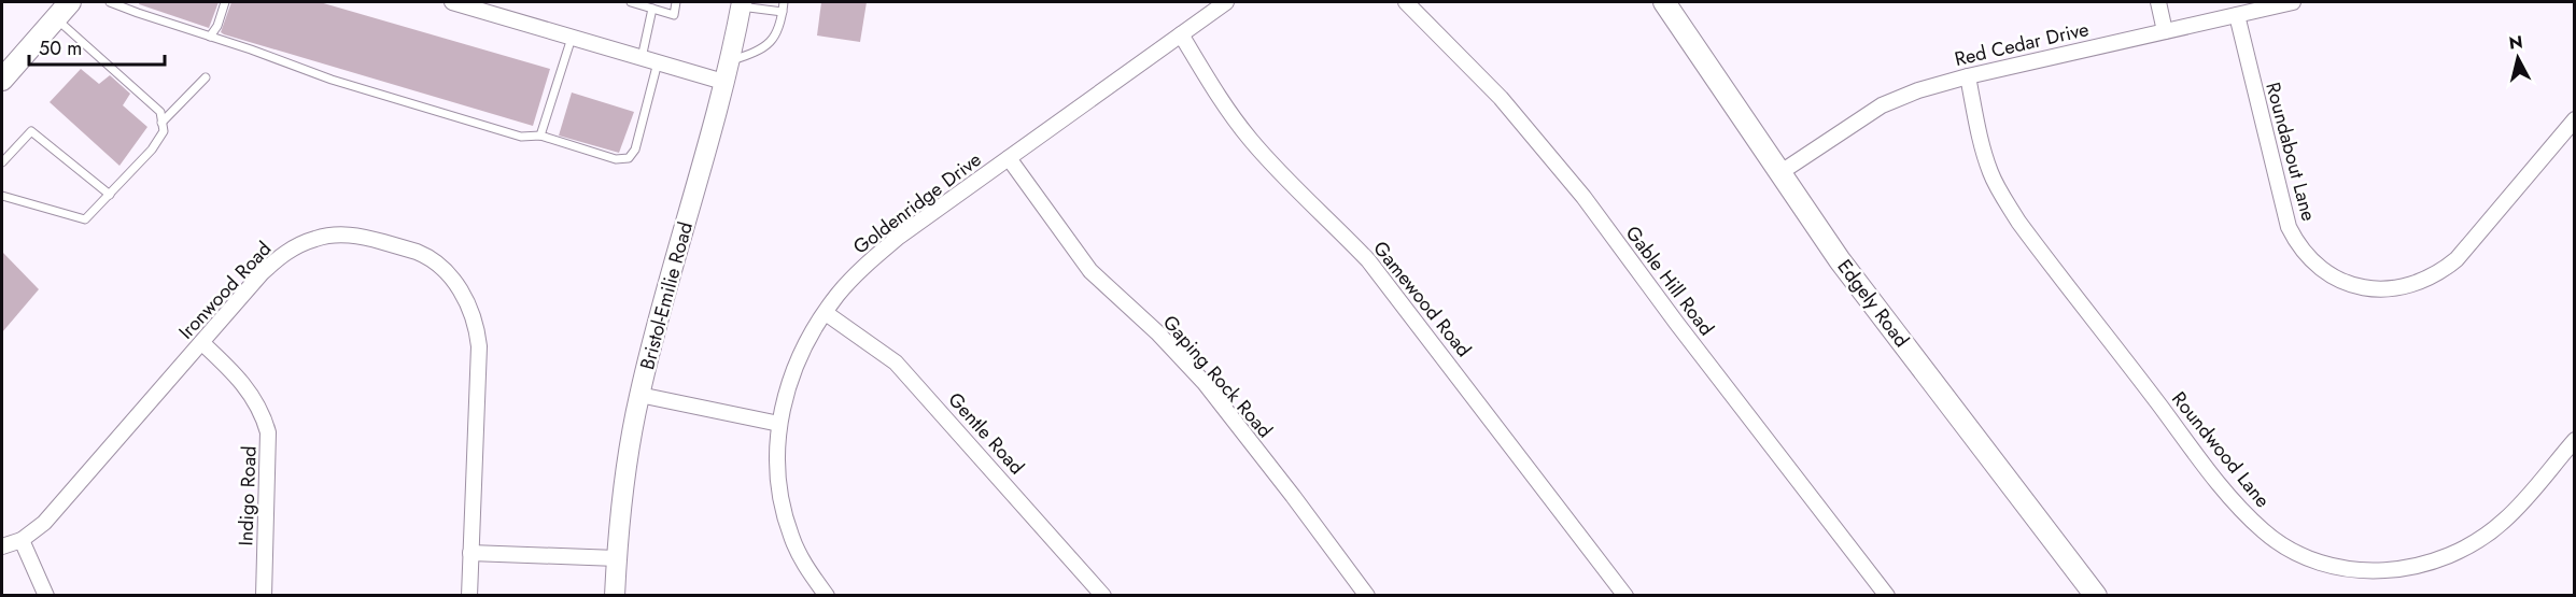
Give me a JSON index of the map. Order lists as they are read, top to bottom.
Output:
{
  "streets": {
    "main road": ["Edgely Road"],
    "street": [
      "Red Cedar Drive",
      "Roundabout Lane",
      "Goldenridge Drive",
      "Gable Hill Road",
      "Ironwood Road",
      "Bristol-Emilie Road",
      "Gamewood Road",
      "Gaping Rock Road",
      "Gentle Road",
      "Roundwood Lane",
      "Indigo Road"
    ]
  },
  "crossings": [
    ["Red Cedar Drive", "Roundabout Lane"],
    ["Red Cedar Drive", "Edgely Road"],
    ["Red Cedar Drive", "Roundwood Lane"],
    ["Goldenridge Drive", "Gamewood Road"],
    ["Goldenridge Drive", "Gaping Rock Road"],
    ["Goldenridge Drive", "Gentle Road"],
    ["Ironwood Road", "Indigo Road"]
  ],
  "scale_bar": "50 m",
  "north": "top"
}
